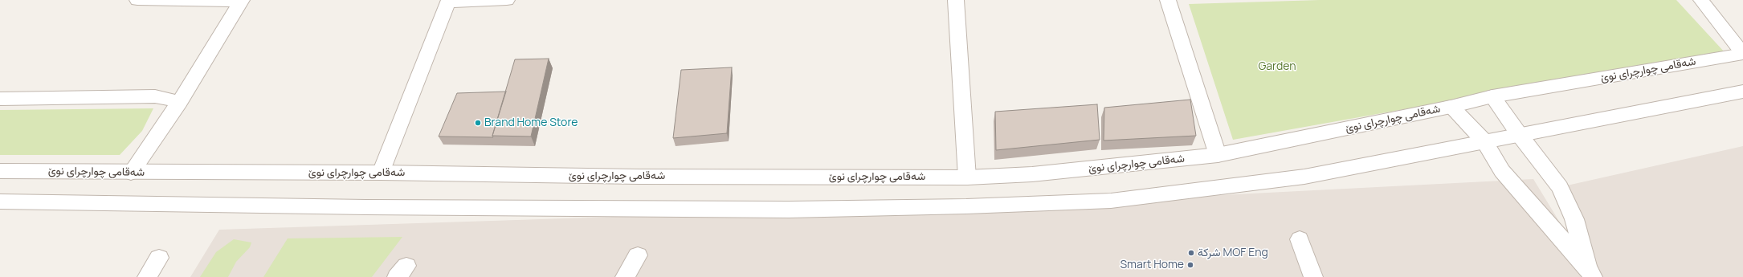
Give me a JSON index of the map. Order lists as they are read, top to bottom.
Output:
{
  "streets": {
    "street": ["شەقامی چوارچرای نوێ"]
  },
  "parks": ["Garden"],
  "places": ["Brand Home Store", "شركة MOF Eng", "Smart Home"]
}
